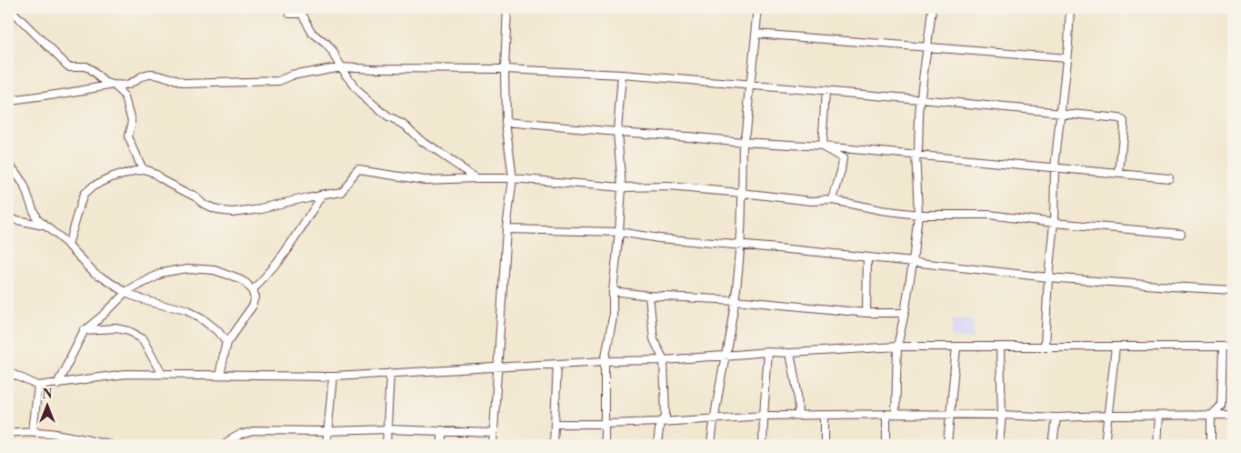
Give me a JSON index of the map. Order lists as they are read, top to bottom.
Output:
{
  "north": "top"
}
